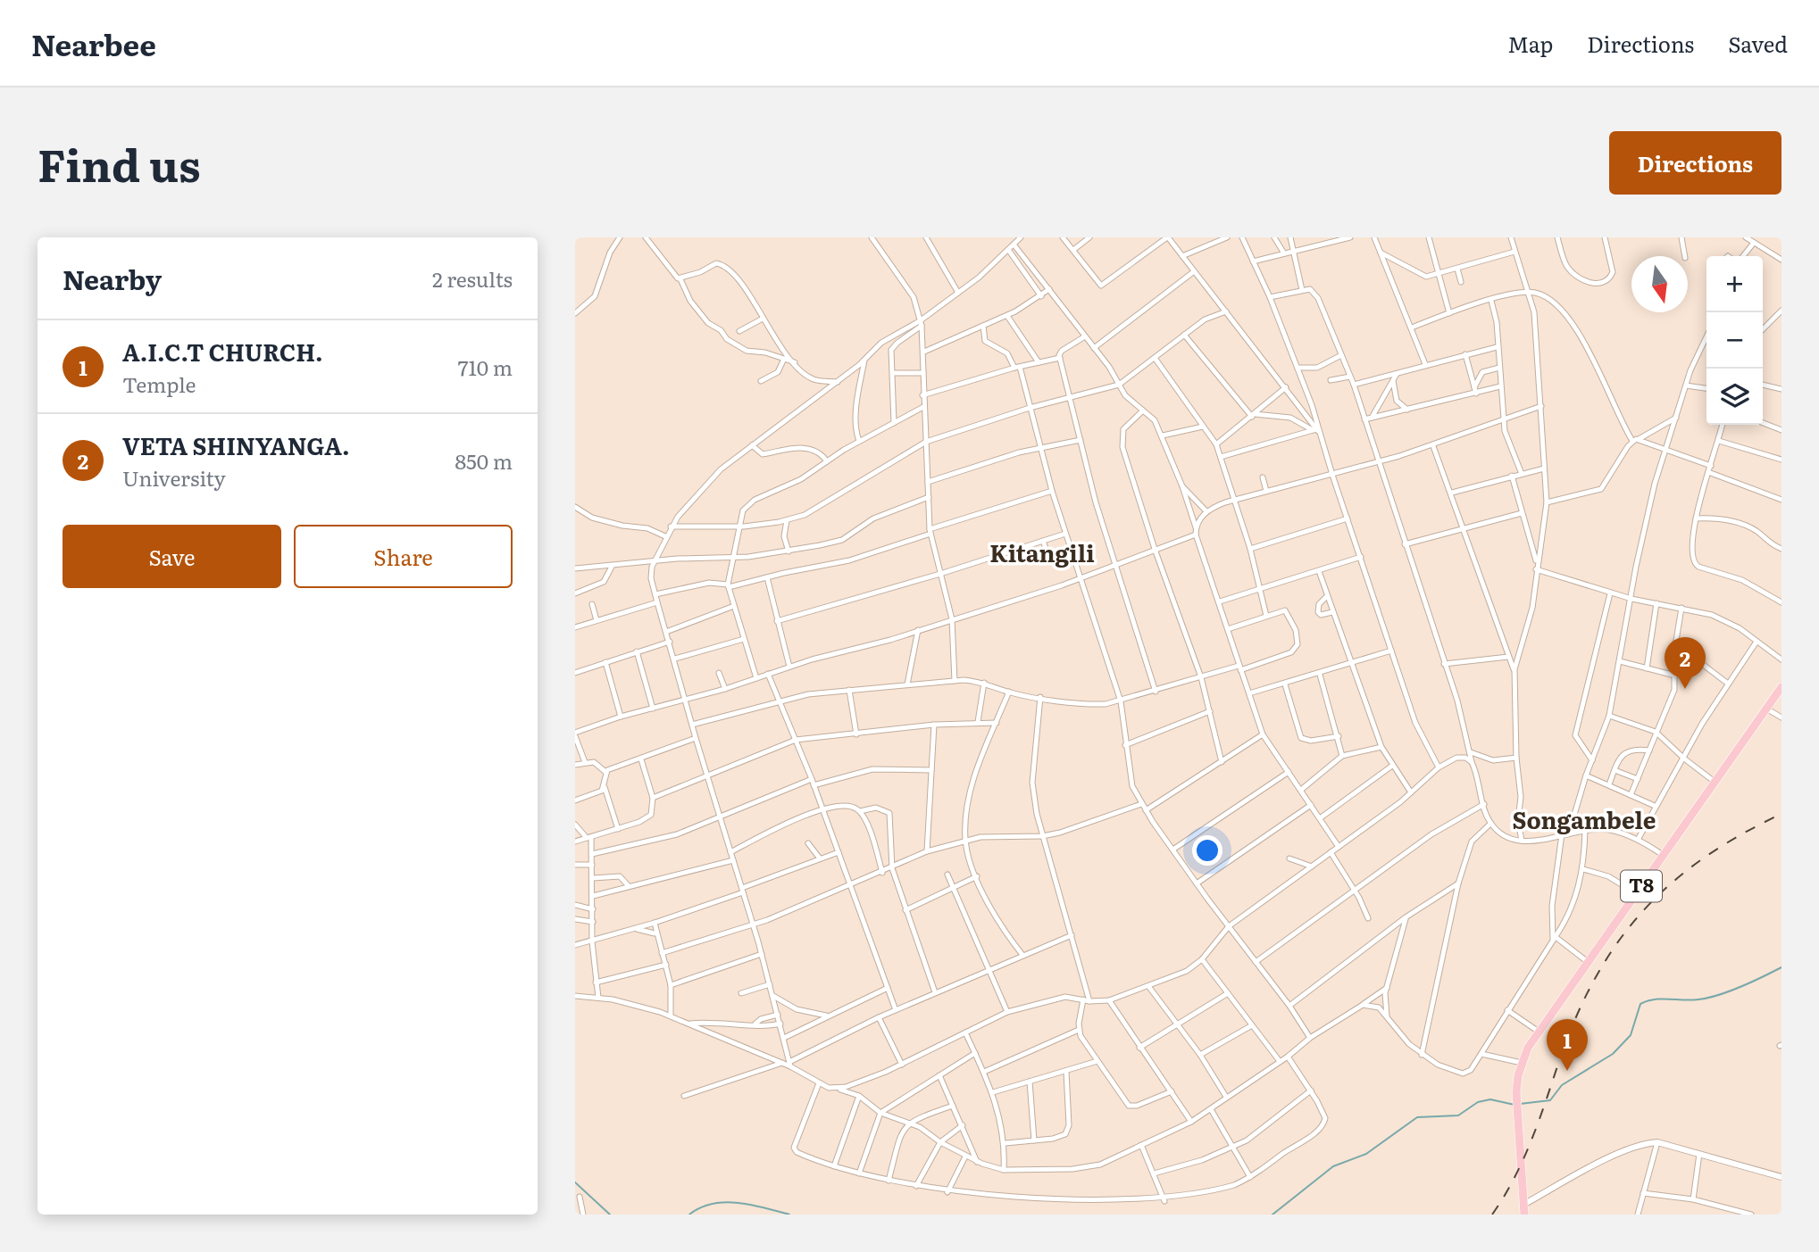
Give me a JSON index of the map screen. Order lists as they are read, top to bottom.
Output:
{
  "streets": {
    "highway": ["T8"]
  },
  "districts": ["Kitangili", "Songambele"],
  "north": "bottom",
  "page": {
    "header": "Nearbee",
    "nav": ["Map", "Directions", "Saved"],
    "title": "Find us",
    "buttons": [
      "Directions",
      ["Save", "Share"]
    ],
    "heading": ["Nearby", "2 results"],
    "map_buttons": ["+", "−"],
    "list": [
      {
        "mark": "1",
        "name": "A.I.C.T CHURCH.",
        "note": "Temple",
        "value": "710 m"
      },
      {
        "mark": "2",
        "name": "VETA SHINYANGA.",
        "note": "University",
        "value": "850 m"
      }
    ],
    "pins": ["2", "1"]
  }
}
